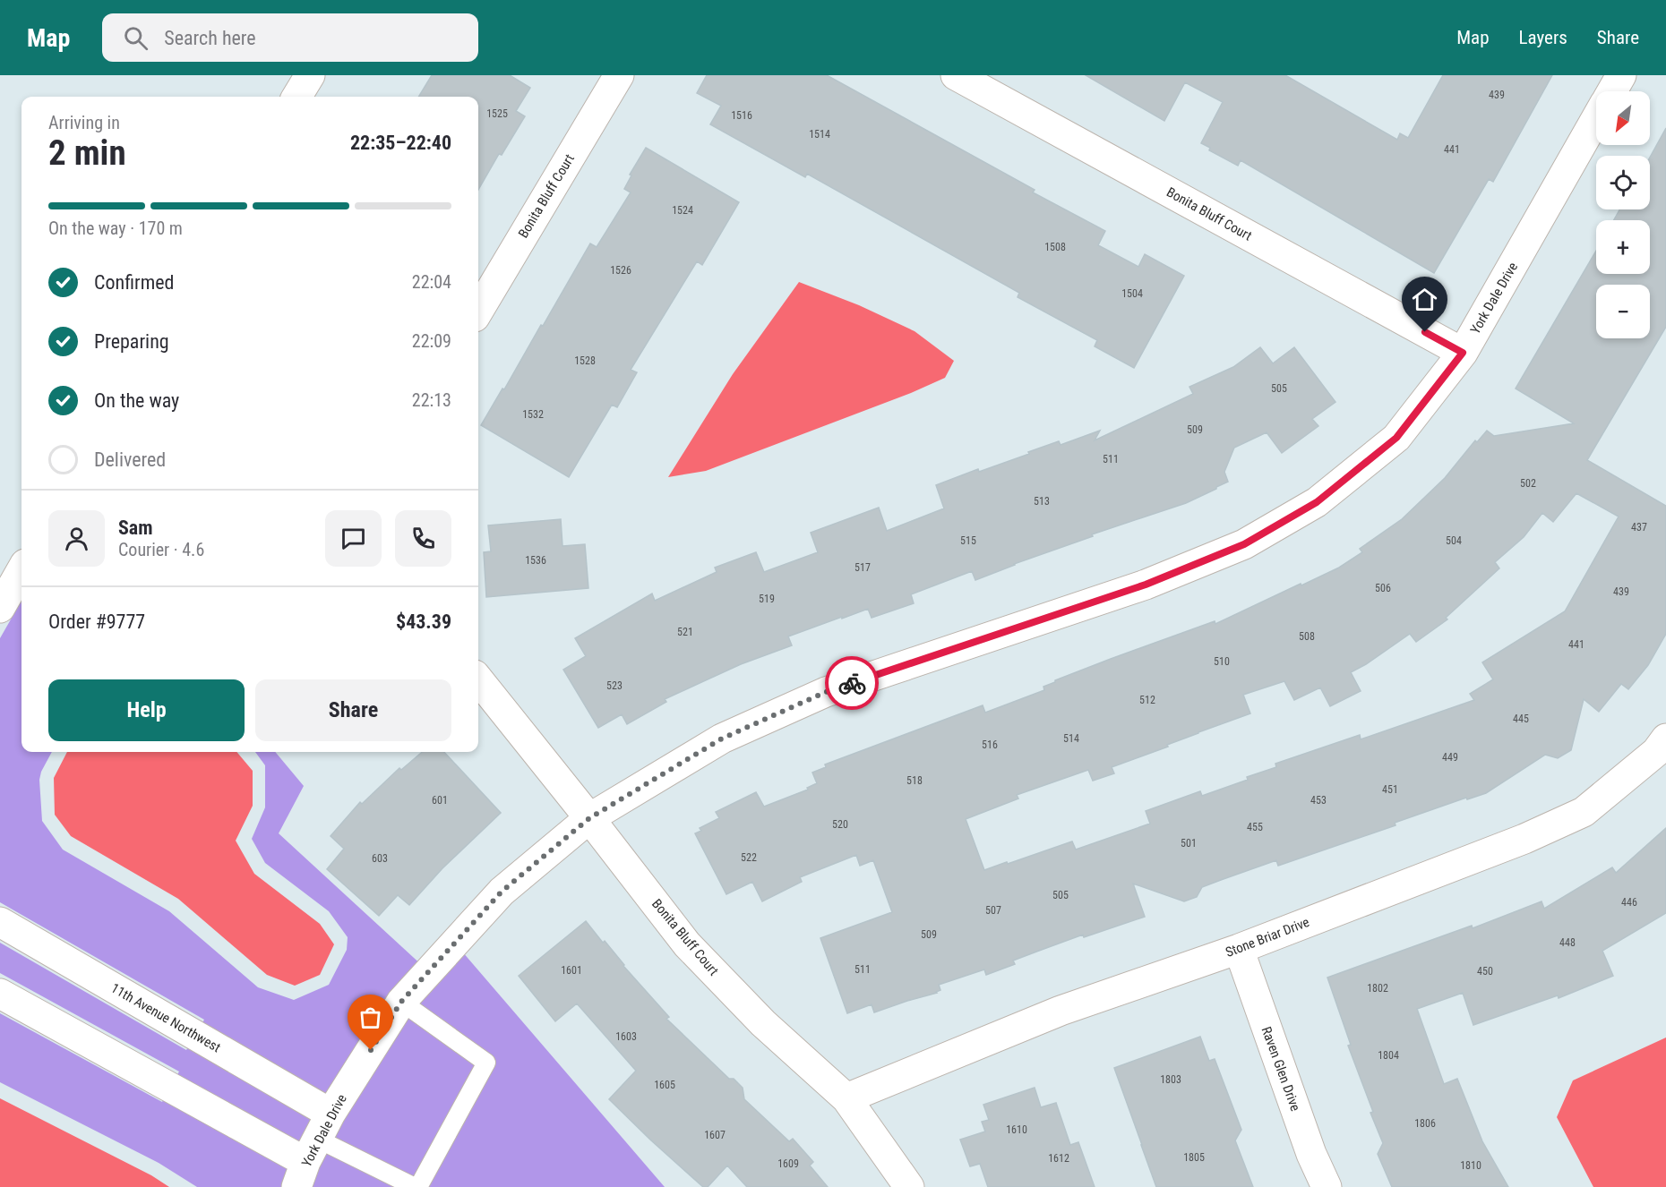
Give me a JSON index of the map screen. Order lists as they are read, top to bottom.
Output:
{
  "streets": {
    "street": [
      "Bonita Bluff Court",
      "York Dale Drive",
      "Stone Briar Drive",
      "11th Avenue Northwest",
      "Raven Glen Drive"
    ]
  },
  "crossings": [
    ["Bonita Bluff Court", "York Dale Drive"],
    ["Bonita Bluff Court", "Stone Briar Drive"],
    ["York Dale Drive", "11th Avenue Northwest"],
    ["Stone Briar Drive", "Raven Glen Drive"]
  ],
  "house_numbers": [
    "439",
    "1525",
    "1516",
    "1514",
    "441",
    "1524",
    "1508",
    "1526",
    "1504",
    "1528",
    "505",
    "1532",
    "509",
    "511",
    "502",
    "513",
    "437",
    "515",
    "504",
    "1536",
    "517",
    "506",
    "439",
    "519",
    "521",
    "508",
    "441",
    "510",
    "523",
    "512",
    "445",
    "514",
    "516",
    "449",
    "518",
    "451",
    "601",
    "453",
    "520",
    "455",
    "501",
    "522",
    "603",
    "505",
    "446",
    "507",
    "509",
    "448",
    "511",
    "1601",
    "450",
    "1802",
    "1603",
    "1804",
    "1803",
    "1605",
    "1806",
    "1610",
    "1607",
    "1805",
    "1612",
    "1609",
    "1810"
  ],
  "north": "bottom left",
  "page": {
    "header": "Map",
    "search": "Search here",
    "nav": ["Map", "Layers", "Share"],
    "map_buttons": ["+", "−"],
    "heading": ["2 min", "Arriving in", "22:35–22:40"],
    "panel": [
      "Sam",
      "Courier · 4.6",
      "Order #9777",
      "$43.39"
    ],
    "bar": "On the way · 170 m",
    "list": [
      ["Confirmed", "22:04"],
      ["Preparing", "22:09"],
      ["On the way", "22:13"],
      "Delivered"
    ],
    "buttons": ["Help", "Share"]
  }
}
